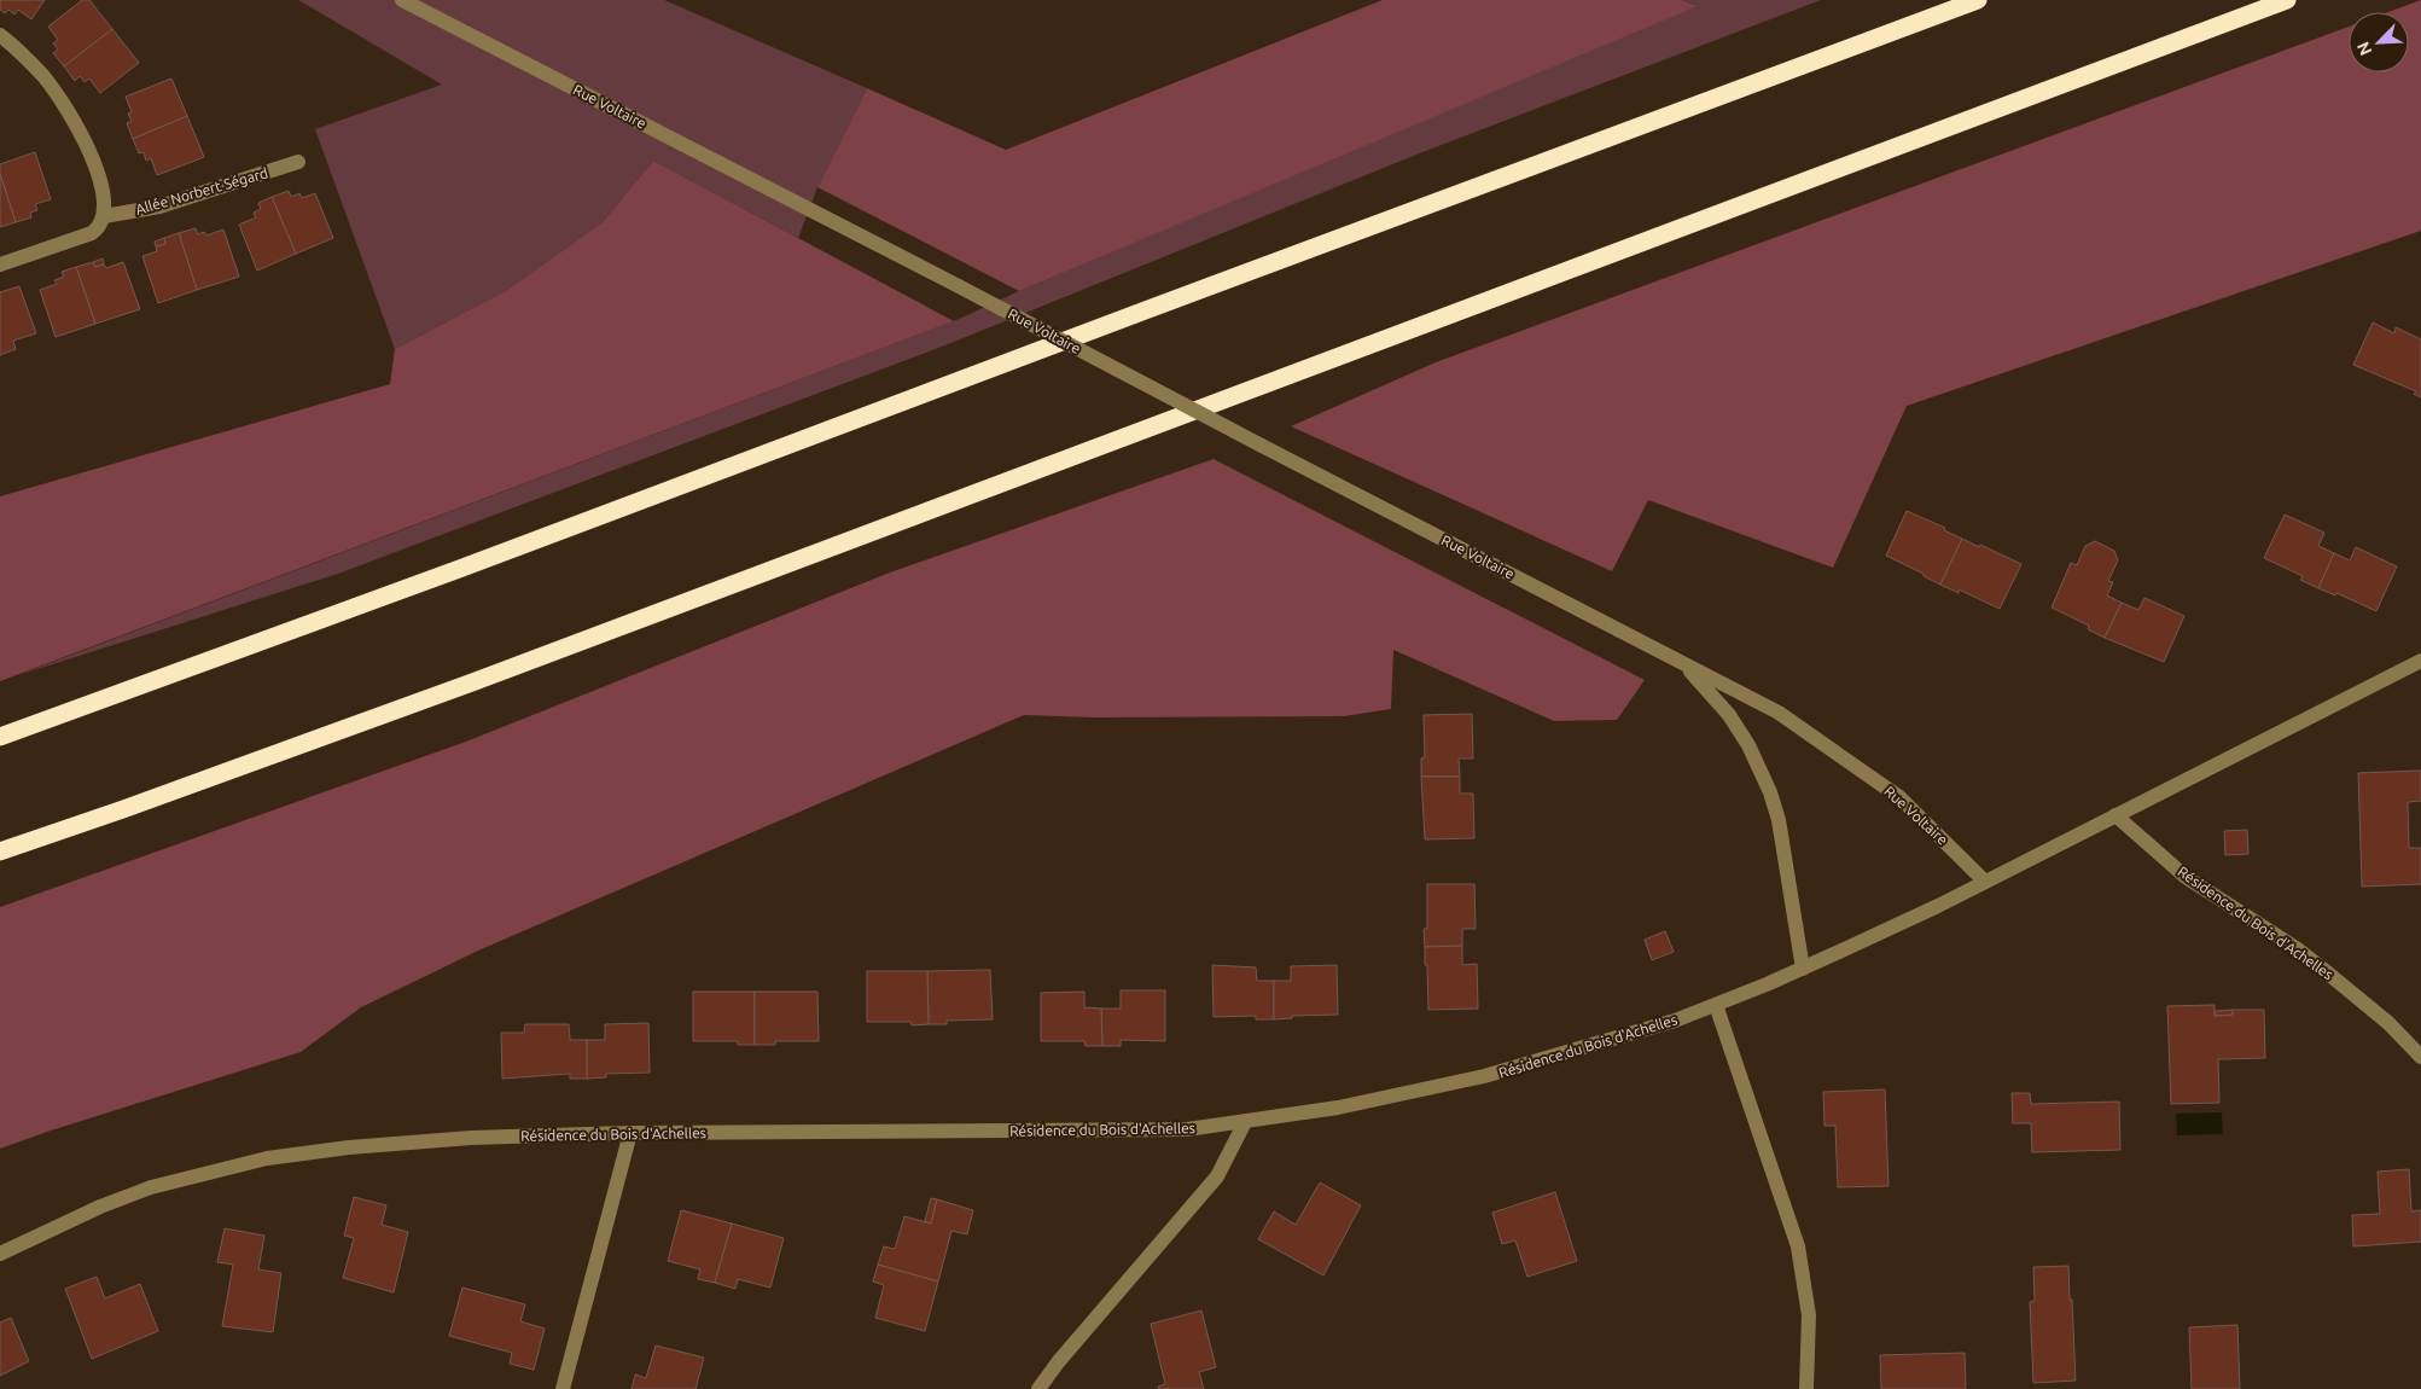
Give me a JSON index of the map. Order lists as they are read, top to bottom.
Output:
{
  "streets": {
    "street": ["Rue Voltaire", "Allée Norbert Ségard", "Résidence du Bois d'Achelles"]
  },
  "crossings": [
    ["Rue Voltaire", "Résidence du Bois d'Achelles"]
  ],
  "north": "bottom left"
}
